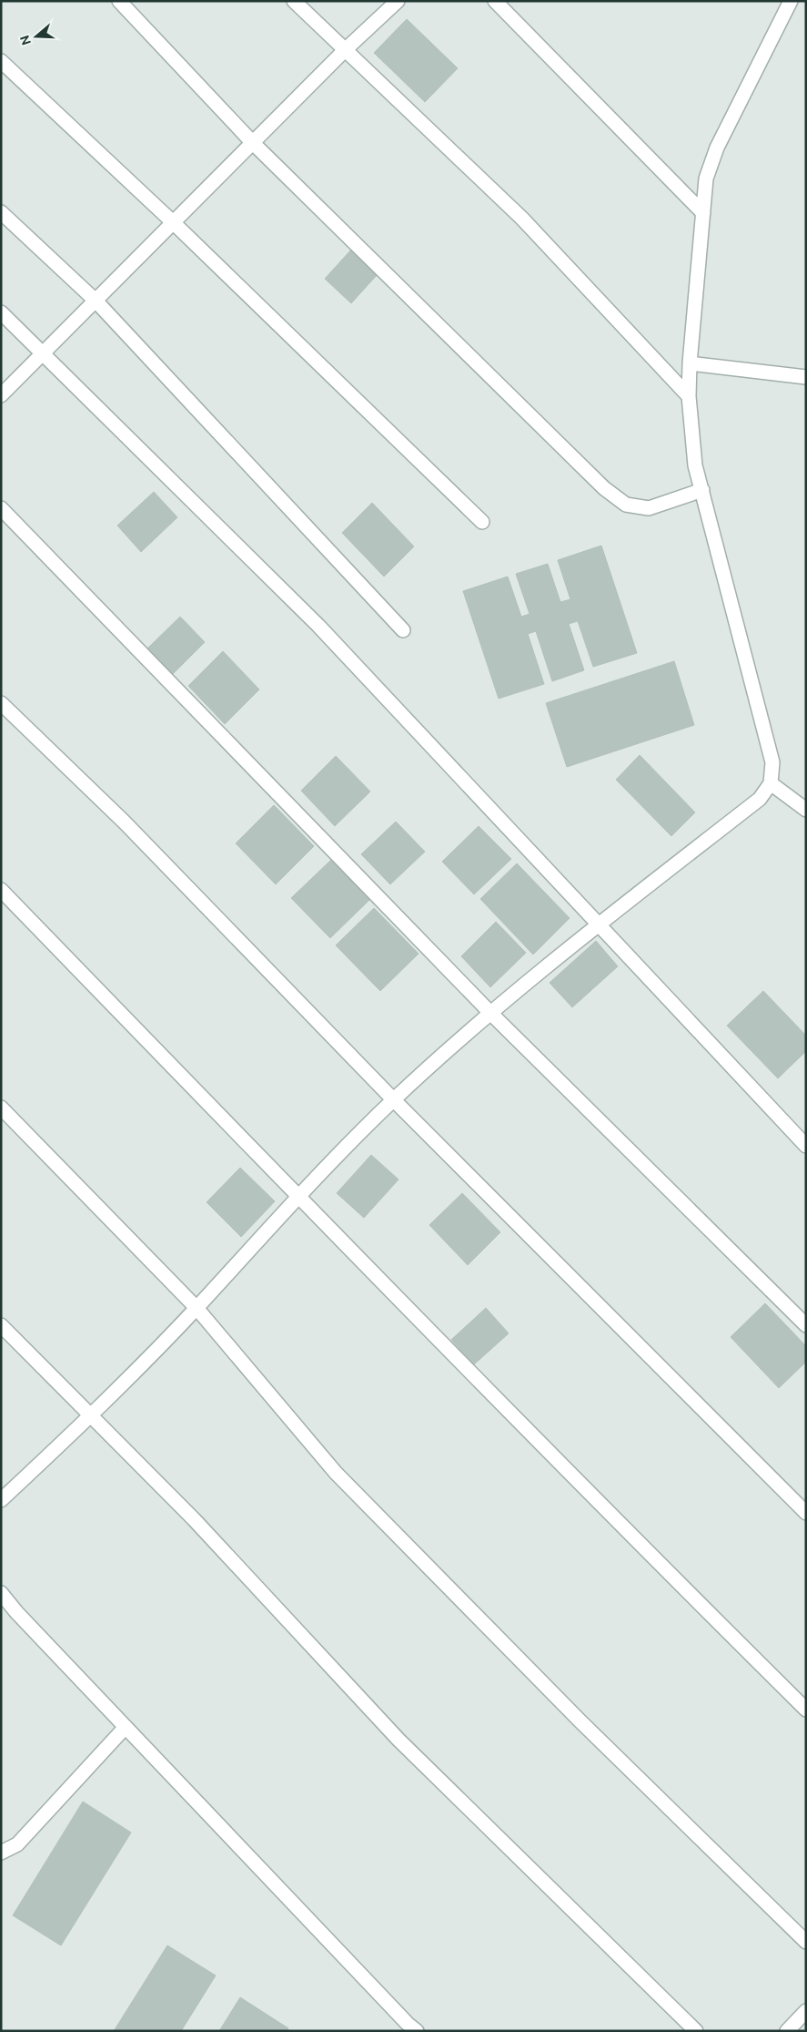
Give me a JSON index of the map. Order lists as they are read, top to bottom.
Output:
{
  "north": "left"
}
